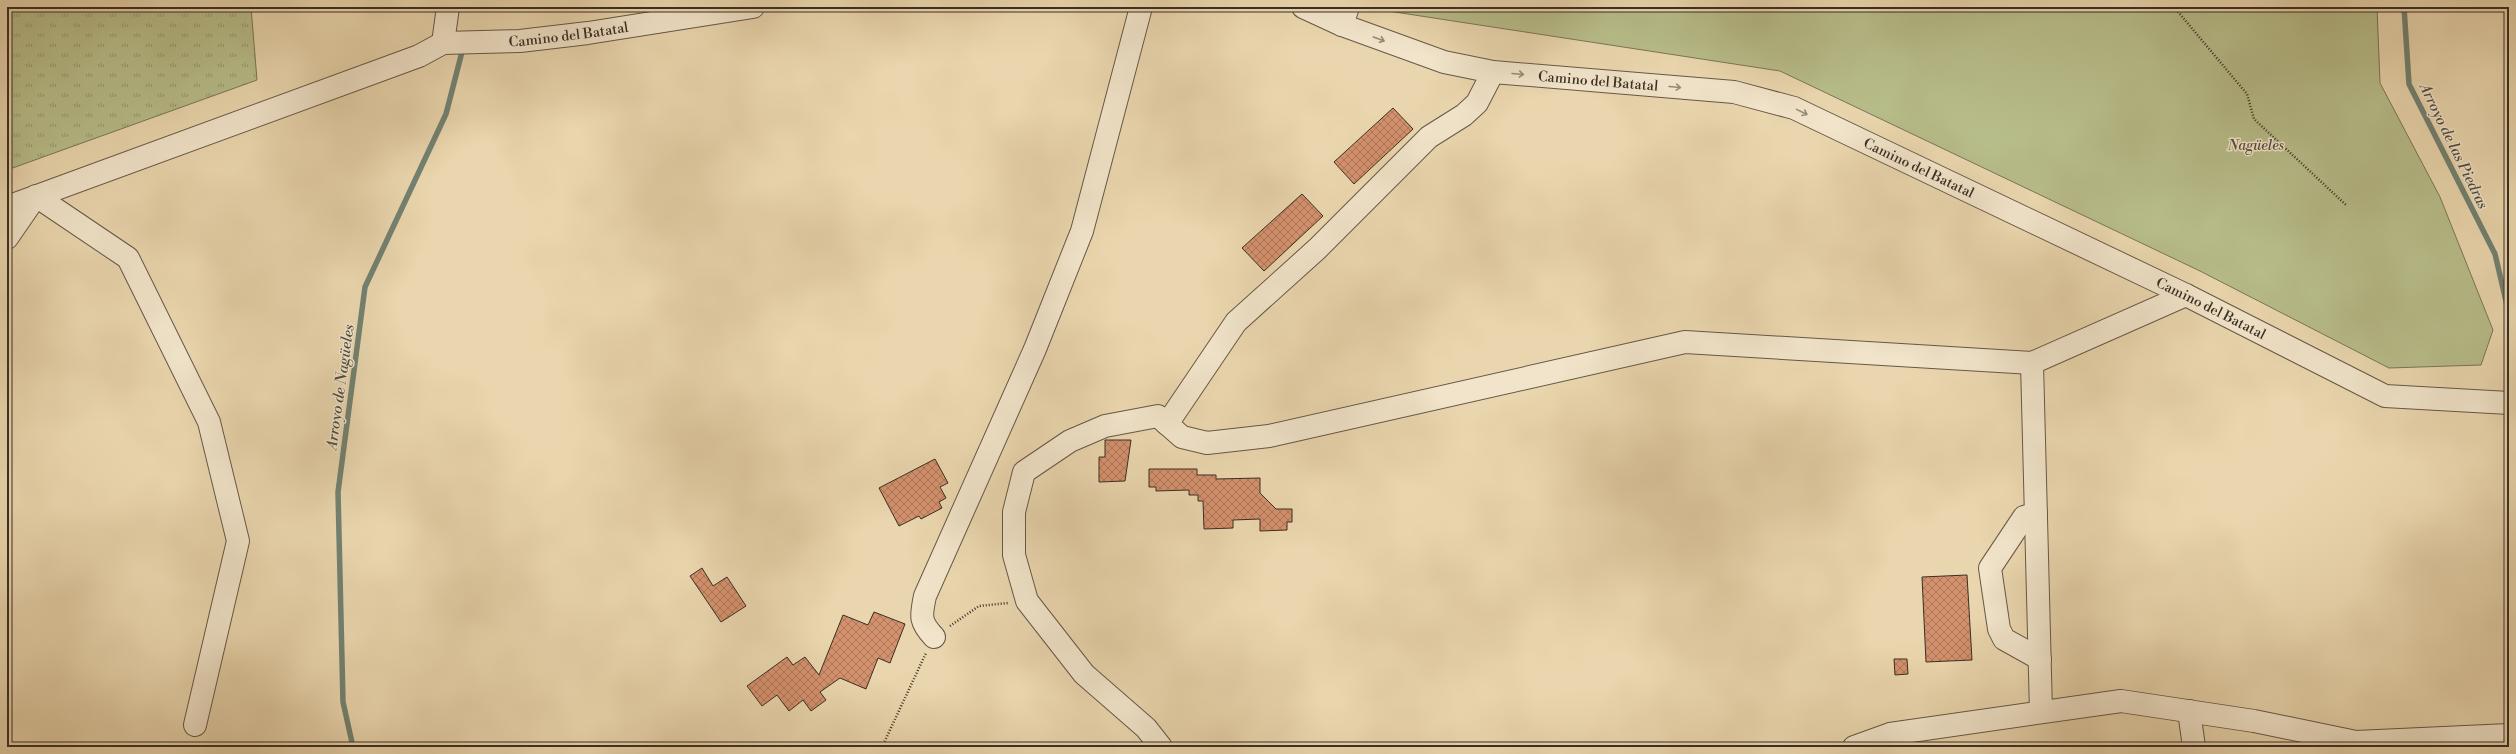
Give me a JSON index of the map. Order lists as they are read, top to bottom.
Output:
{
  "streets": {
    "street": ["Camino del Batatal"]
  },
  "one_way": ["Camino del Batatal"],
  "water": ["Arroyo de las Piedras", "Arroyo de Nagüeles"],
  "parks": ["Nagüeles"]
}
